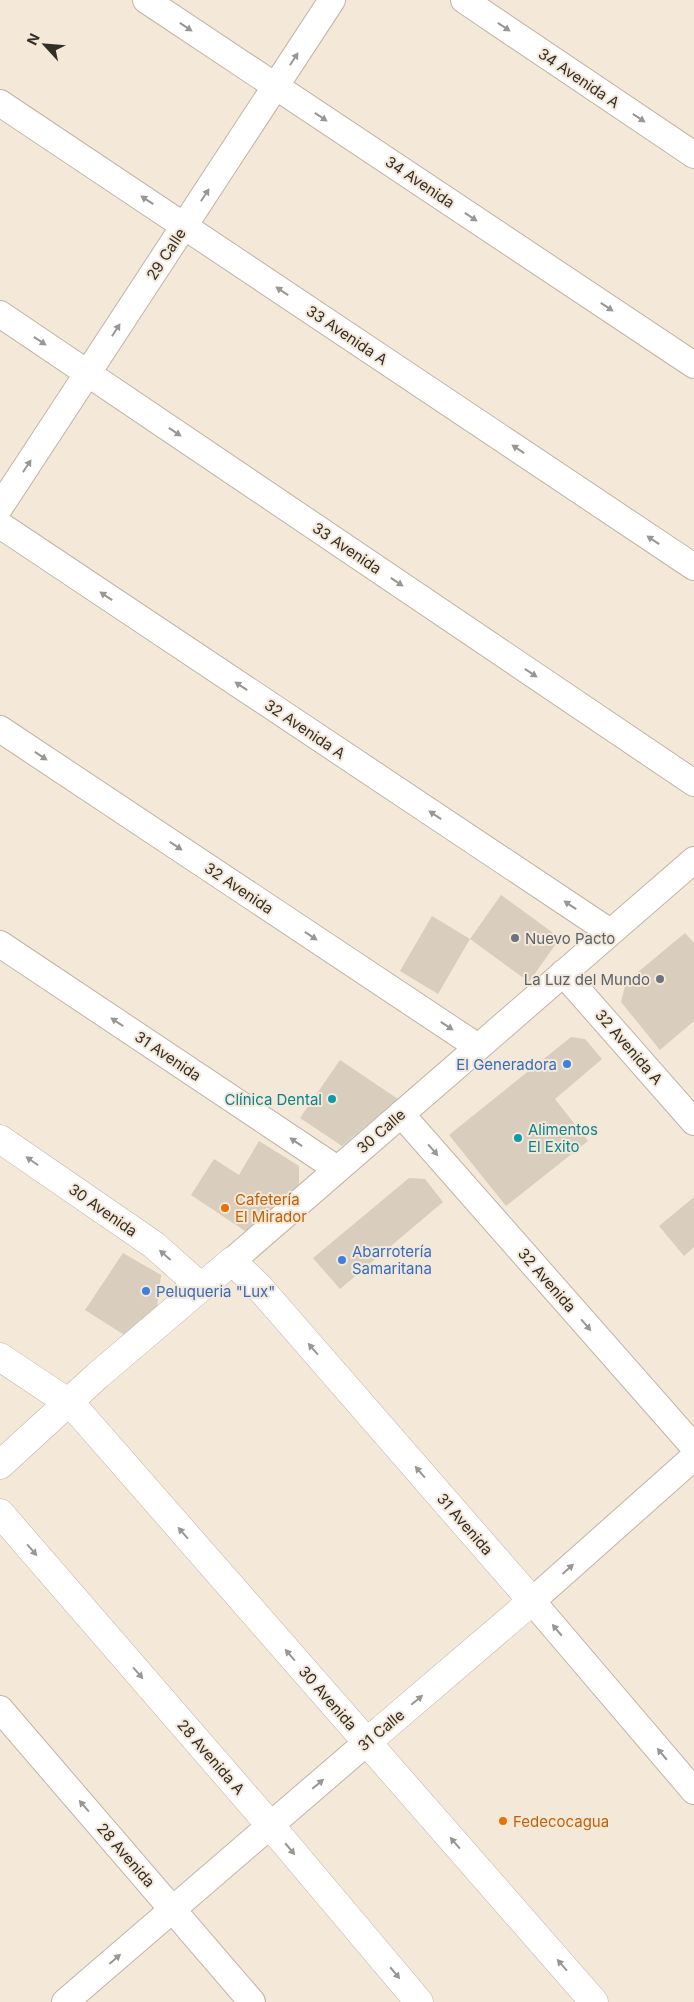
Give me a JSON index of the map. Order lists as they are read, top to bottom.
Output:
{
  "streets": {
    "street": [
      "34 Avenida A",
      "34 Avenida",
      "29 Calle",
      "33 Avenida A",
      "33 Avenida",
      "32 Avenida A",
      "32 Avenida",
      "31 Avenida",
      "30 Calle",
      "30 Avenida",
      "31 Calle",
      "28 Avenida A",
      "28 Avenida"
    ]
  },
  "crossings": [
    ["34 Avenida", "29 Calle"],
    ["29 Calle", "33 Avenida A"],
    ["29 Calle", "33 Avenida"],
    ["32 Avenida A", "30 Calle"],
    ["32 Avenida", "30 Calle"],
    ["31 Avenida", "30 Calle"],
    ["31 Avenida", "31 Calle"],
    ["30 Calle", "30 Avenida"],
    ["30 Avenida", "31 Calle"],
    ["31 Calle", "28 Avenida A"],
    ["31 Calle", "28 Avenida"]
  ],
  "one_way": [
    "34 Avenida A",
    "34 Avenida",
    "29 Calle",
    "33 Avenida A",
    "33 Avenida",
    "32 Avenida A",
    "32 Avenida",
    "31 Avenida",
    "30 Avenida",
    "31 Calle",
    "28 Avenida A",
    "28 Avenida"
  ],
  "places": [
    "Nuevo Pacto",
    "La Luz del Mundo",
    "El Generadora",
    "Clínica Dental",
    "Alimentos El Exito",
    "Cafetería El Mirador",
    "Abarrotería Samaritana",
    "Peluqueria \"Lux\"",
    "Fedecocagua"
  ],
  "north": "top left"
}
